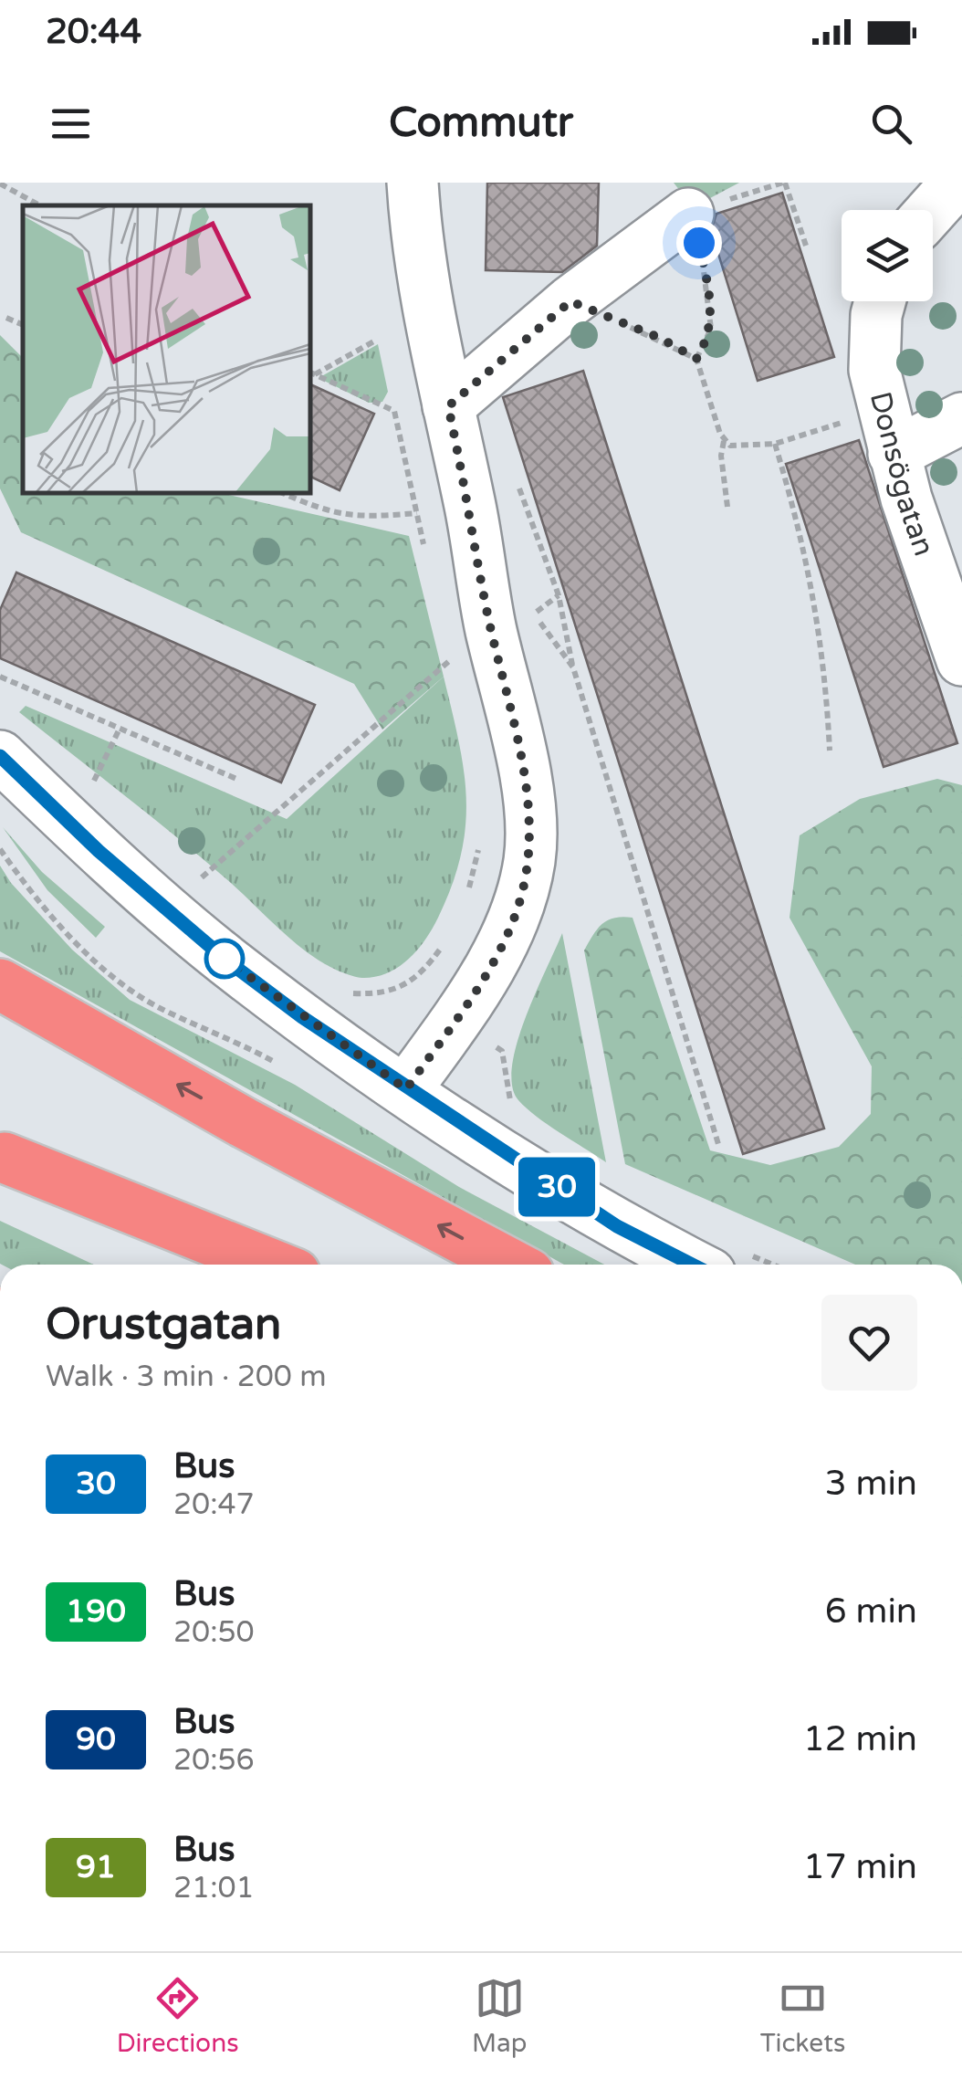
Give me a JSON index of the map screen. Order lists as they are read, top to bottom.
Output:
{
  "streets": {
    "street": ["Donsögatan"]
  },
  "lines": ["bus line 30"],
  "page": {
    "status": "20:44",
    "header": "Commutr",
    "on_map": "30",
    "heading": ["Orustgatan", "Walk · 3 min · 200 m"],
    "list": [
      {
        "mark": "30",
        "name": "Bus",
        "note": "20:47",
        "value": "3 min"
      },
      {
        "mark": "190",
        "name": "Bus",
        "note": "20:50",
        "value": "6 min"
      },
      {
        "mark": "90",
        "name": "Bus",
        "note": "20:56",
        "value": "12 min"
      },
      {
        "mark": "91",
        "name": "Bus",
        "note": "21:01",
        "value": "17 min"
      }
    ],
    "tabs": ["Directions", "Map", "Tickets"]
  }
}
